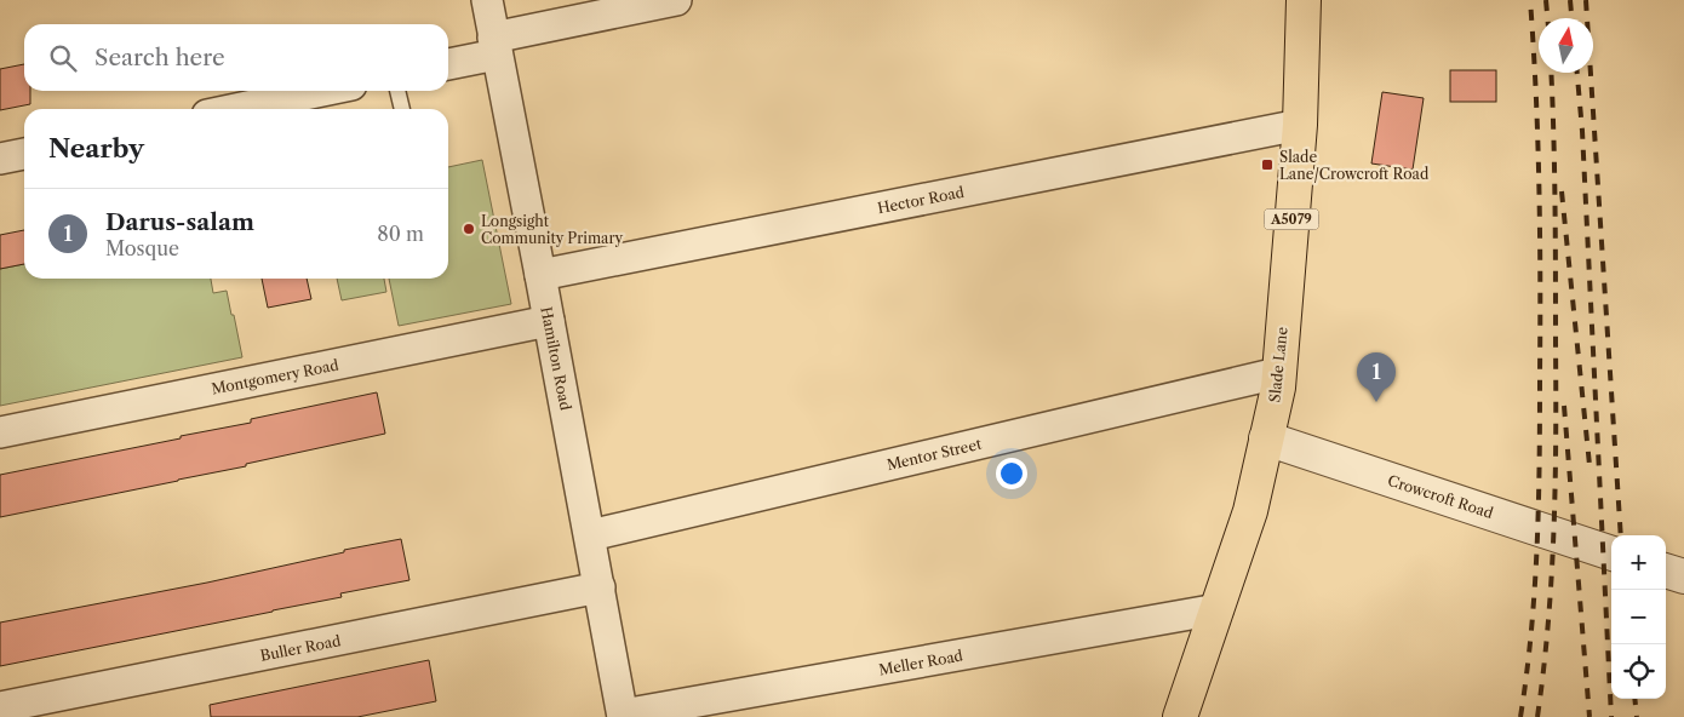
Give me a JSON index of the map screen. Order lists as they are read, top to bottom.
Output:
{
  "streets": {
    "main road": ["A5079", "Slade Lane"],
    "street": [
      "Hector Road",
      "Hamilton Road",
      "Montgomery Road",
      "Mentor Street",
      "Crowcroft Road",
      "Buller Road",
      "Meller Road"
    ]
  },
  "crossings": [
    ["Hector Road", "Hamilton Road"],
    ["Hector Road", "Slade Lane"],
    ["Hamilton Road", "Montgomery Road"],
    ["Hamilton Road", "Mentor Street"],
    ["Hamilton Road", "Buller Road"],
    ["Hamilton Road", "Meller Road"],
    ["Slade Lane", "Mentor Street"],
    ["Slade Lane", "Crowcroft Road"],
    ["Slade Lane", "Meller Road"]
  ],
  "places": {
    "transit": ["Slade Lane/Crowcroft Road"],
    "other": ["Longsight Community Primary"]
  },
  "north": "top",
  "page": {
    "search": "Search here",
    "heading": "Nearby",
    "list": [
      {
        "mark": "1",
        "name": "Darus-salam",
        "note": "Mosque",
        "value": "80 m"
      }
    ],
    "pins": "1",
    "map_buttons": ["+", "−"]
  }
}
